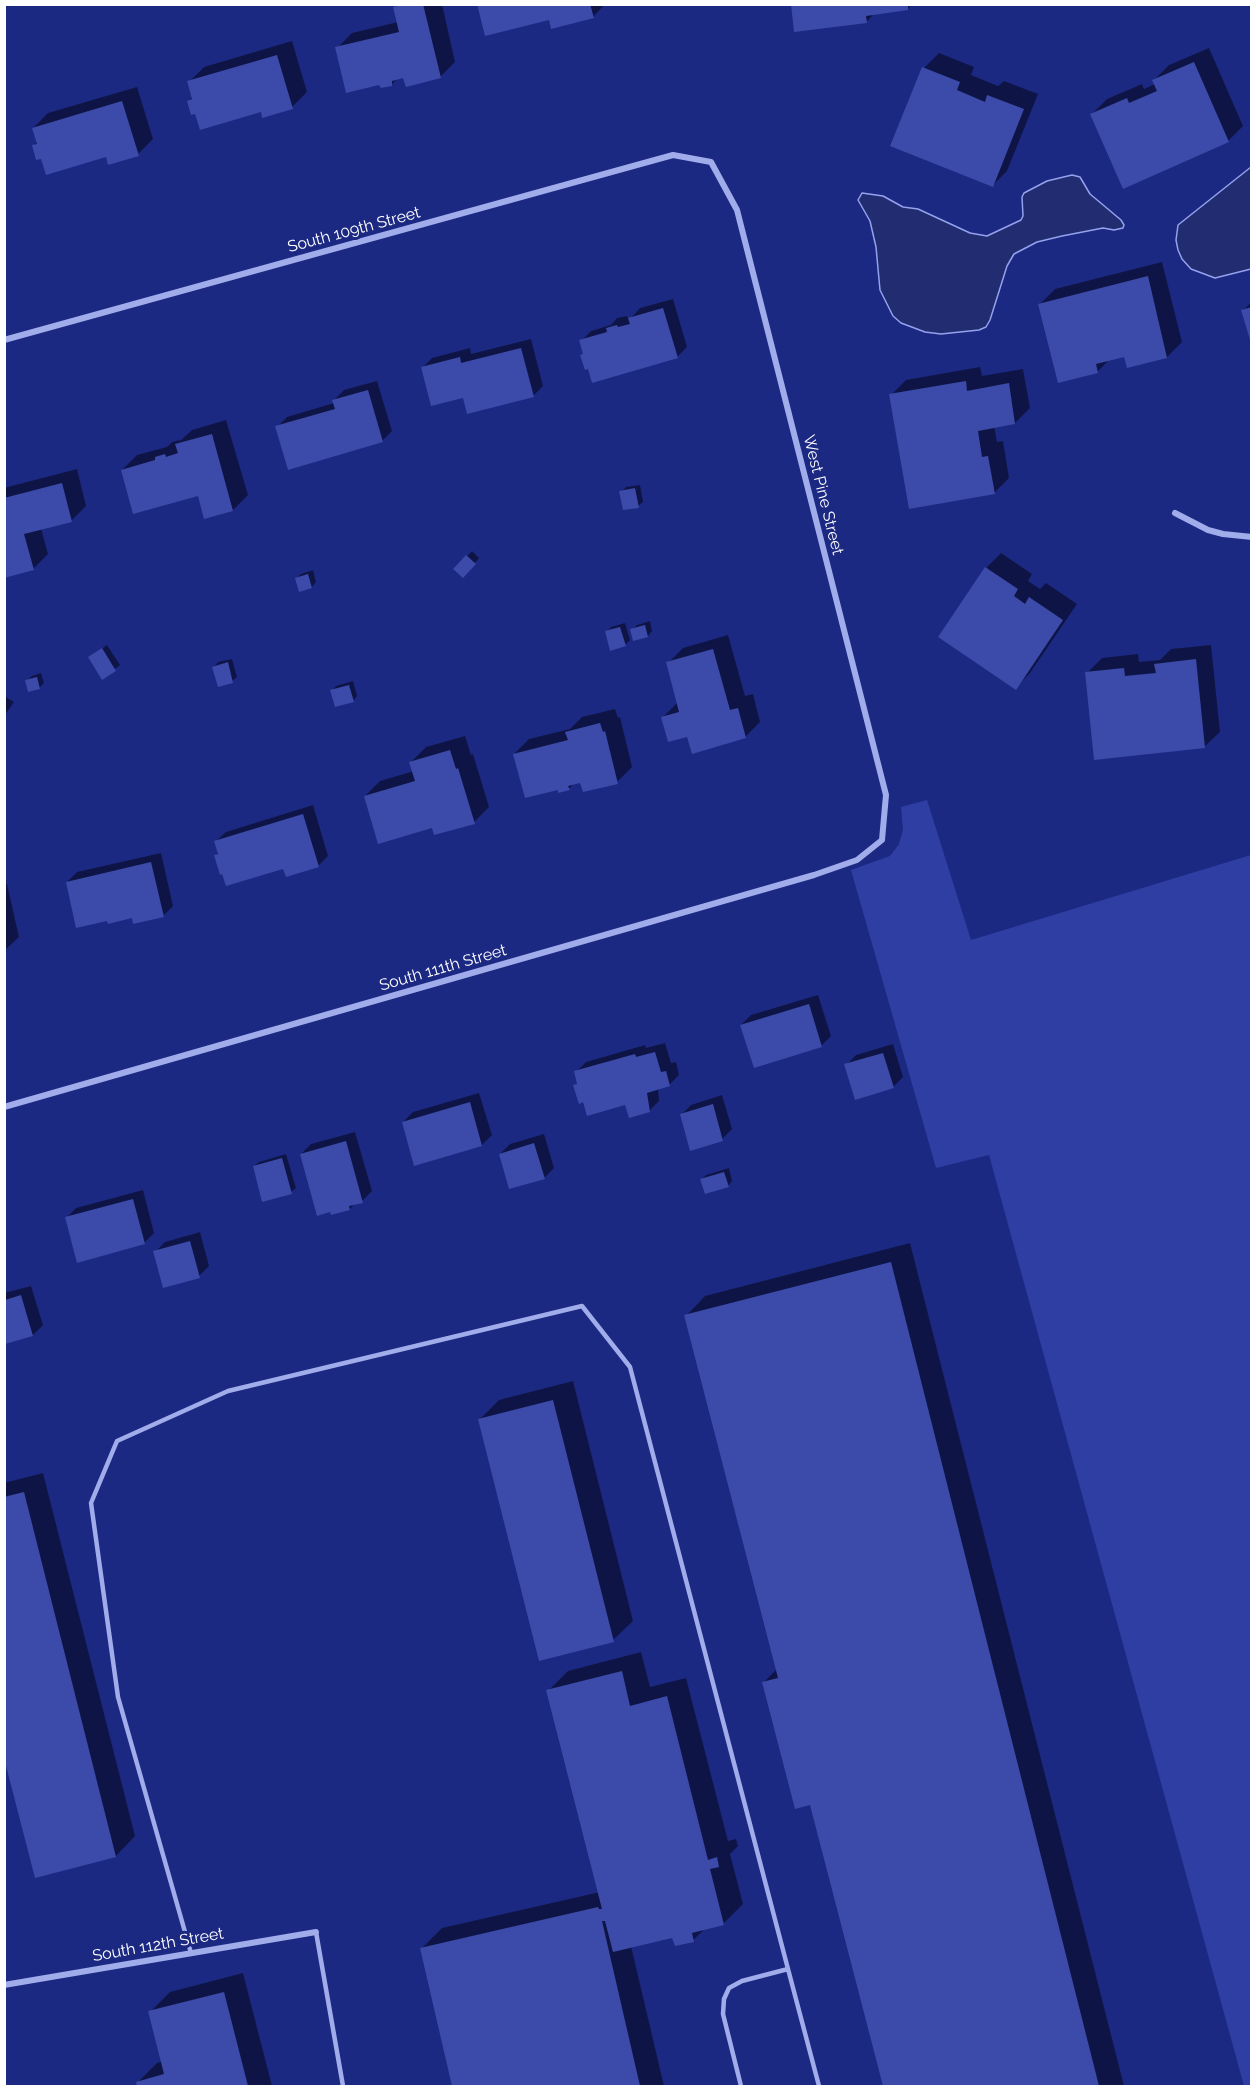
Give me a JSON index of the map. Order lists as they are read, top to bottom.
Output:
{
  "streets": {
    "street": [
      "South 109th Street",
      "West Pine Street",
      "South 111th Street",
      "South 112th Street"
    ]
  },
  "crossings": [
    ["South 109th Street", "West Pine Street"],
    ["West Pine Street", "South 111th Street"]
  ]
}
